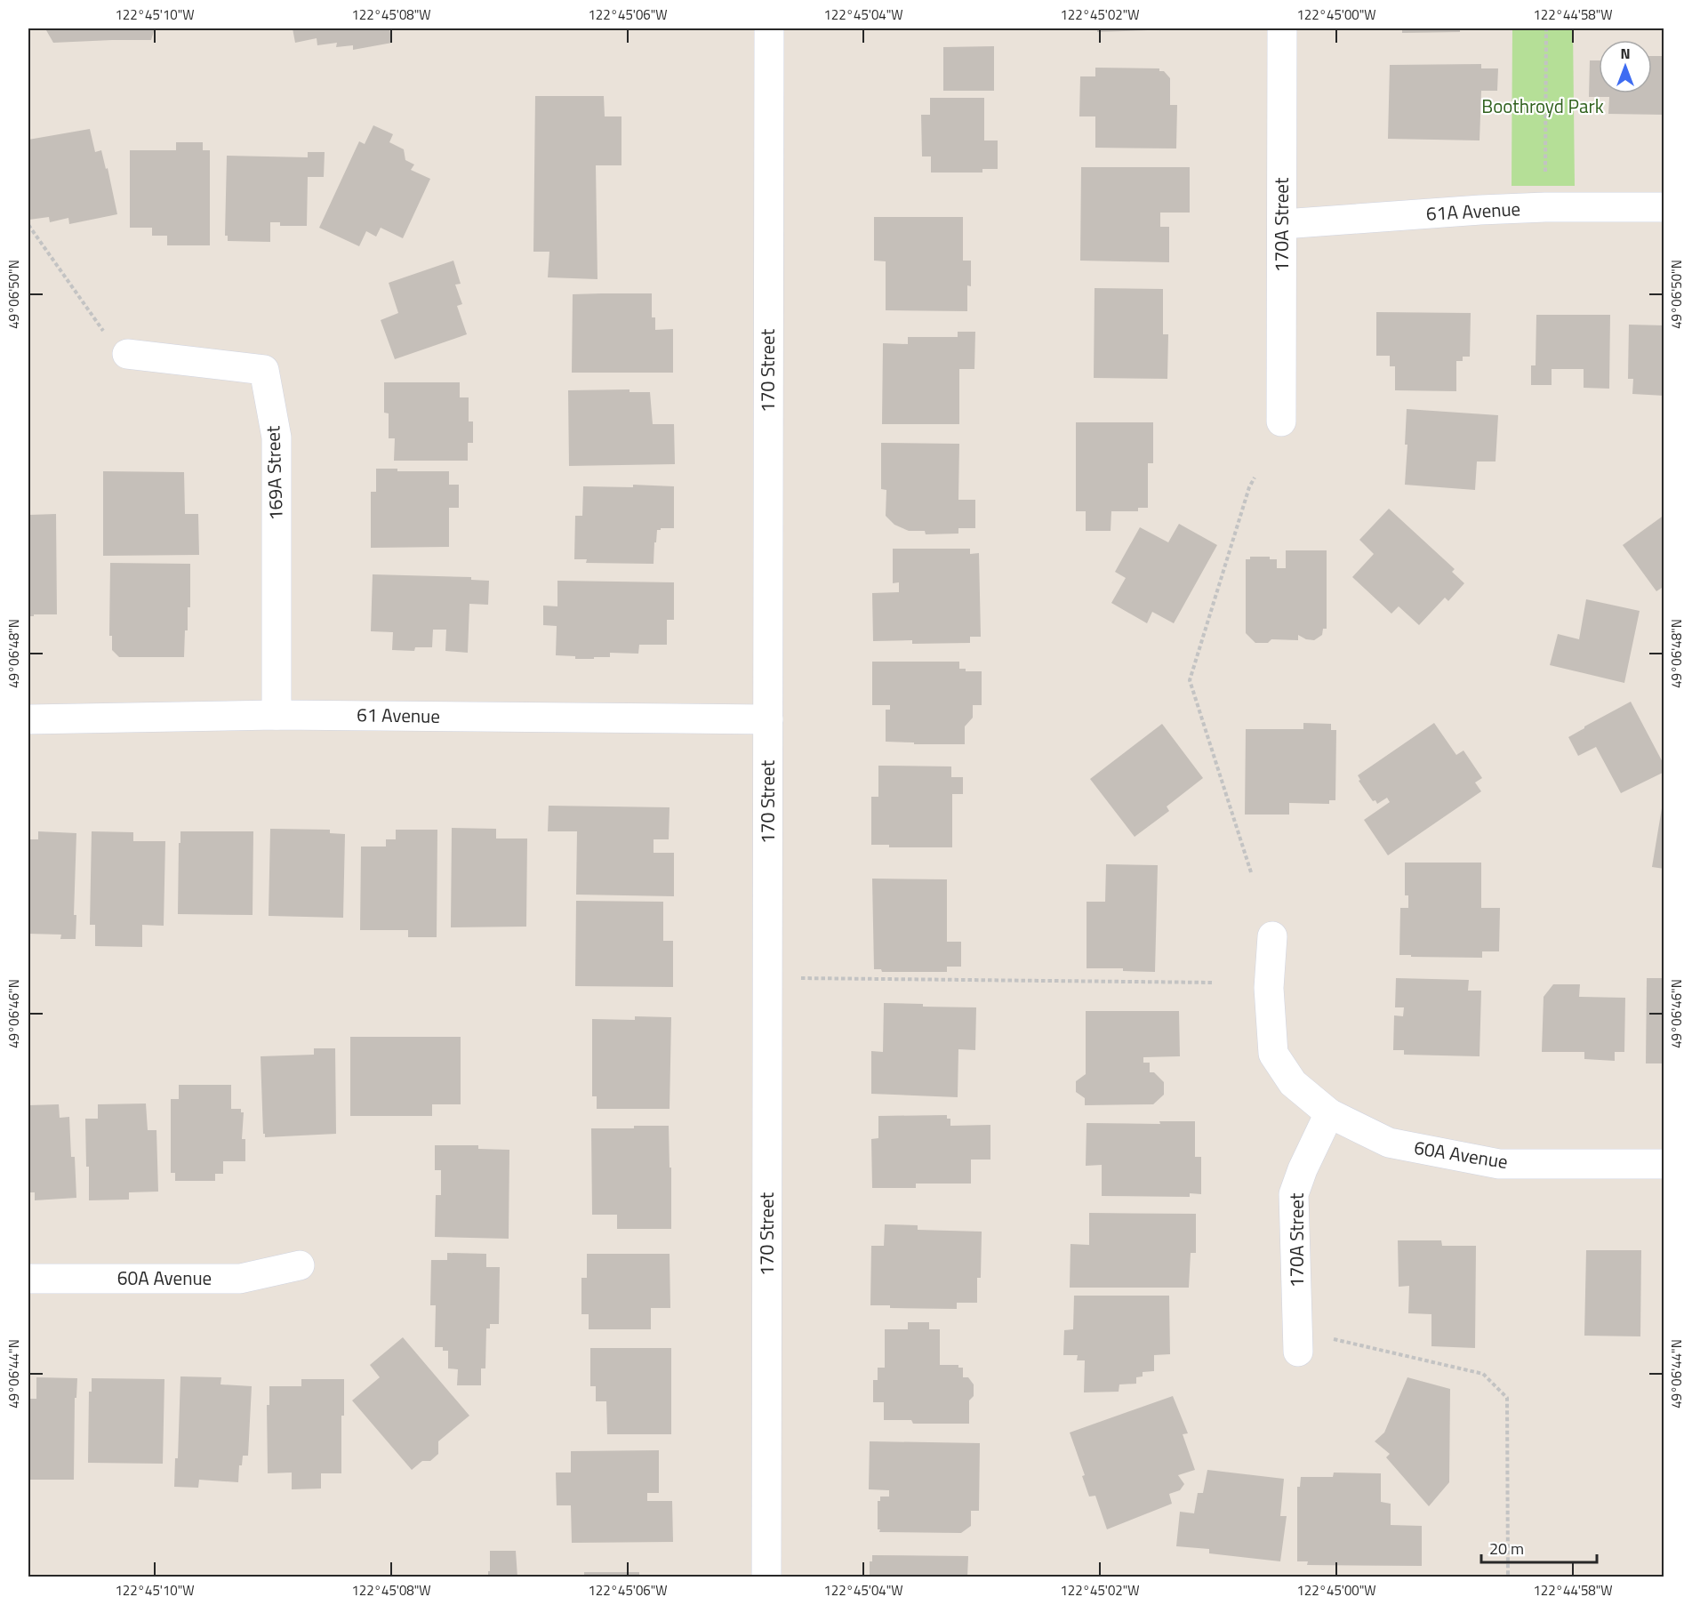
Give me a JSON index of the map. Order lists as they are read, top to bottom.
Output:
{
  "streets": {
    "street": [
      "61A Avenue",
      "170A Street",
      "170 Street",
      "169A Street",
      "61 Avenue",
      "60A Avenue"
    ]
  },
  "crossings": [
    ["61A Avenue", "170A Street"],
    ["170A Street", "60A Avenue"],
    ["170 Street", "61 Avenue"],
    ["169A Street", "61 Avenue"]
  ],
  "parks": ["Boothroyd Park"],
  "scale_bar": "20 m",
  "north": "top",
  "coordinates": [
    "122°45'10\"W",
    "122°45'08\"W",
    "122°45'06\"W",
    "122°45'04\"W",
    "122°45'02\"W",
    "122°45'00\"W",
    "122°44'58\"W",
    "49°06'50\"N",
    "49°06'48\"N",
    "49°06'46\"N",
    "49°06'44\"N"
  ]
}
